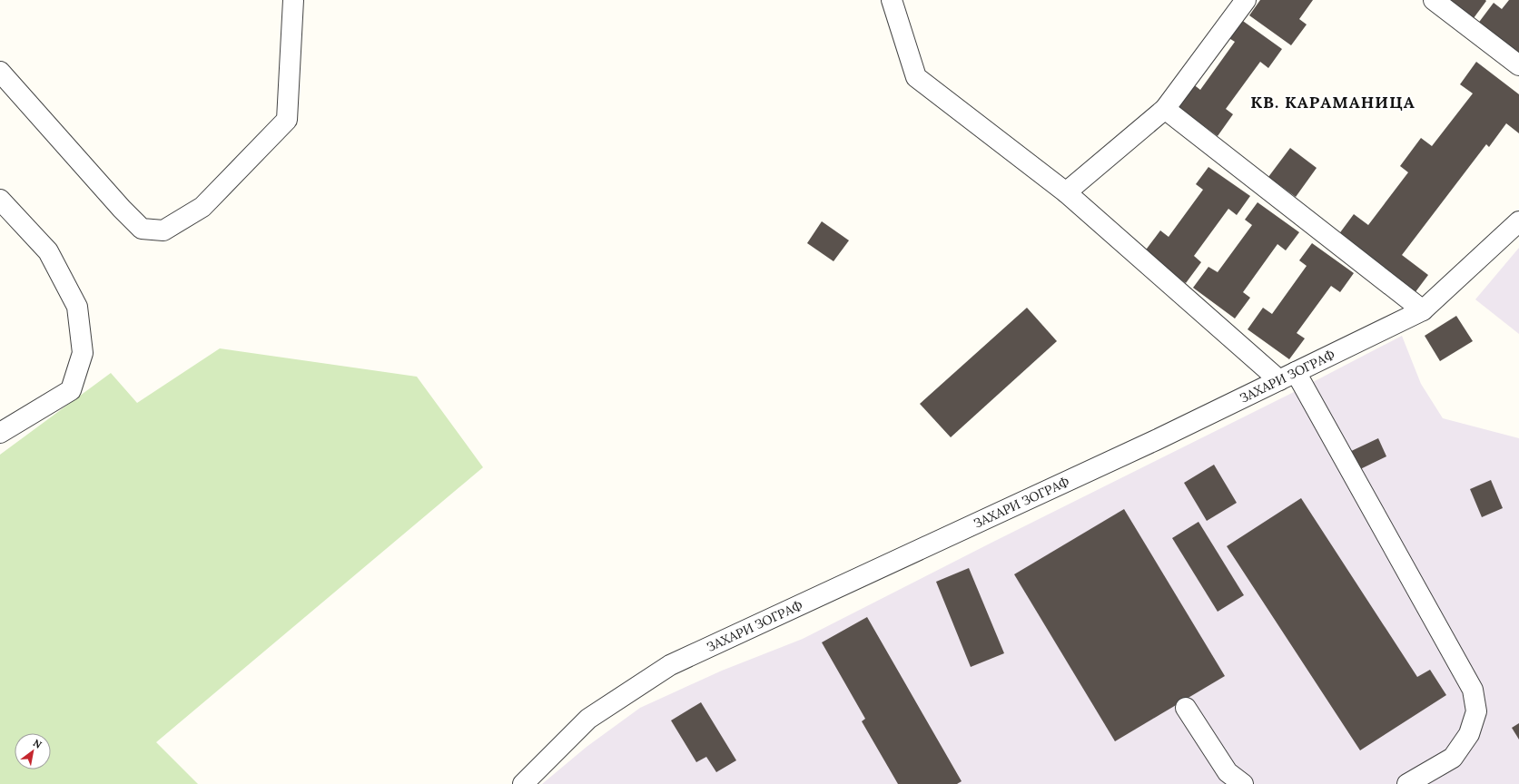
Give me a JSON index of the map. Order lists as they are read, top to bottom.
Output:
{
  "streets": {
    "street": ["ЗАХАРИ ЗОГРАФ"]
  },
  "districts": ["КВ. КАРАМАНИЦА"],
  "north": "top right"
}
